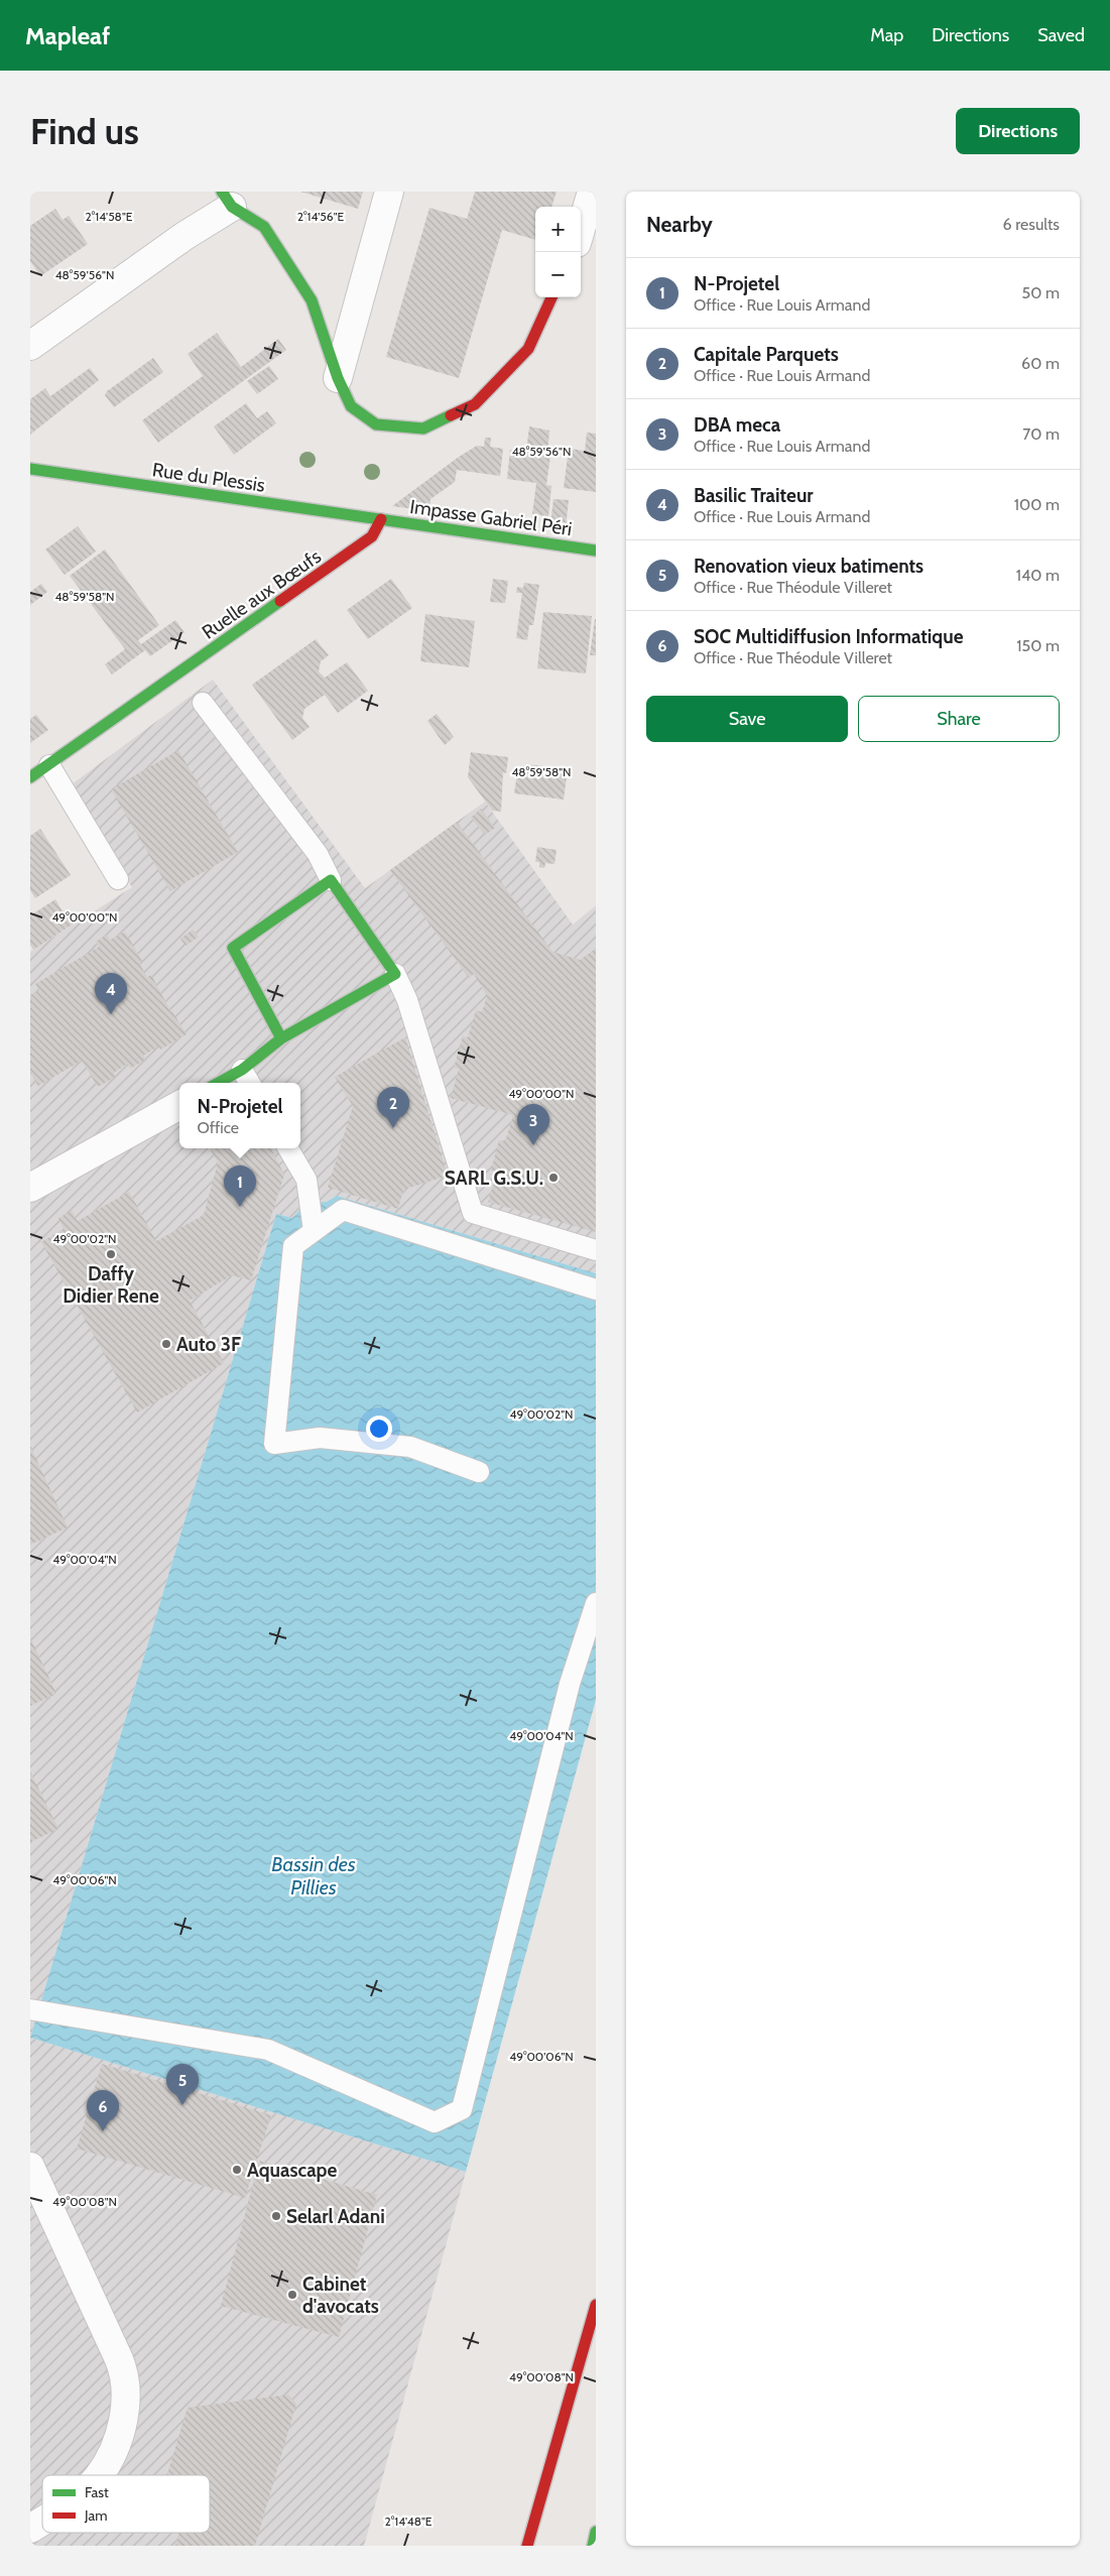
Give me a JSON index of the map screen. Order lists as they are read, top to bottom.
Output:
{
  "streets": {
    "main road": ["Rue du Plessis", "Impasse Gabriel Péri", "Ruelle aux Bœufs"]
  },
  "crossings": [
    ["Rue du Plessis", "Impasse Gabriel Péri"],
    ["Rue du Plessis", "Ruelle aux Bœufs"],
    ["Impasse Gabriel Péri", "Ruelle aux Bœufs"]
  ],
  "water": ["Bassin des Pillies"],
  "places": [
    "SARL G.S.U.",
    "Daffy Didier Rene",
    "Auto 3F",
    "Aquascape",
    "Selarl Adani",
    "Cabinet d'avocats"
  ],
  "legend": ["Fast", "Jam"],
  "page": {
    "header": "Mapleaf",
    "nav": ["Map", "Directions", "Saved"],
    "buttons": [
      "Directions",
      ["Save", "Share"]
    ],
    "title": "Find us",
    "heading": ["Nearby", "6 results"],
    "map_buttons": ["+", "−"],
    "list": [
      {
        "mark": "1",
        "name": "N-Projetel",
        "note": "Office · Rue Louis Armand",
        "value": "50 m"
      },
      {
        "mark": "2",
        "name": "Capitale Parquets",
        "note": "Office · Rue Louis Armand",
        "value": "60 m"
      },
      {
        "mark": "3",
        "name": "DBA meca",
        "note": "Office · Rue Louis Armand",
        "value": "70 m"
      },
      {
        "mark": "4",
        "name": "Basilic Traiteur",
        "note": "Office · Rue Louis Armand",
        "value": "100 m"
      },
      {
        "mark": "5",
        "name": "Renovation vieux batiments",
        "note": "Office · Rue Théodule Villeret",
        "value": "140 m"
      },
      {
        "mark": "6",
        "name": "SOC Multidiffusion Informatique",
        "note": "Office · Rue Théodule Villeret",
        "value": "150 m"
      }
    ],
    "pins": [
      "4",
      "2",
      "3",
      "1",
      "5",
      "6"
    ],
    "popup": ["N-Projetel", "Office"]
  },
  "coordinates": [
    "2°14'58\"E",
    "2°14'56\"E",
    "48°59'56\"N",
    "48°59'58\"N",
    "49°00'00\"N",
    "49°00'02\"N",
    "49°00'04\"N",
    "49°00'06\"N",
    "49°00'08\"N",
    "2°14'48\"E"
  ]
}
